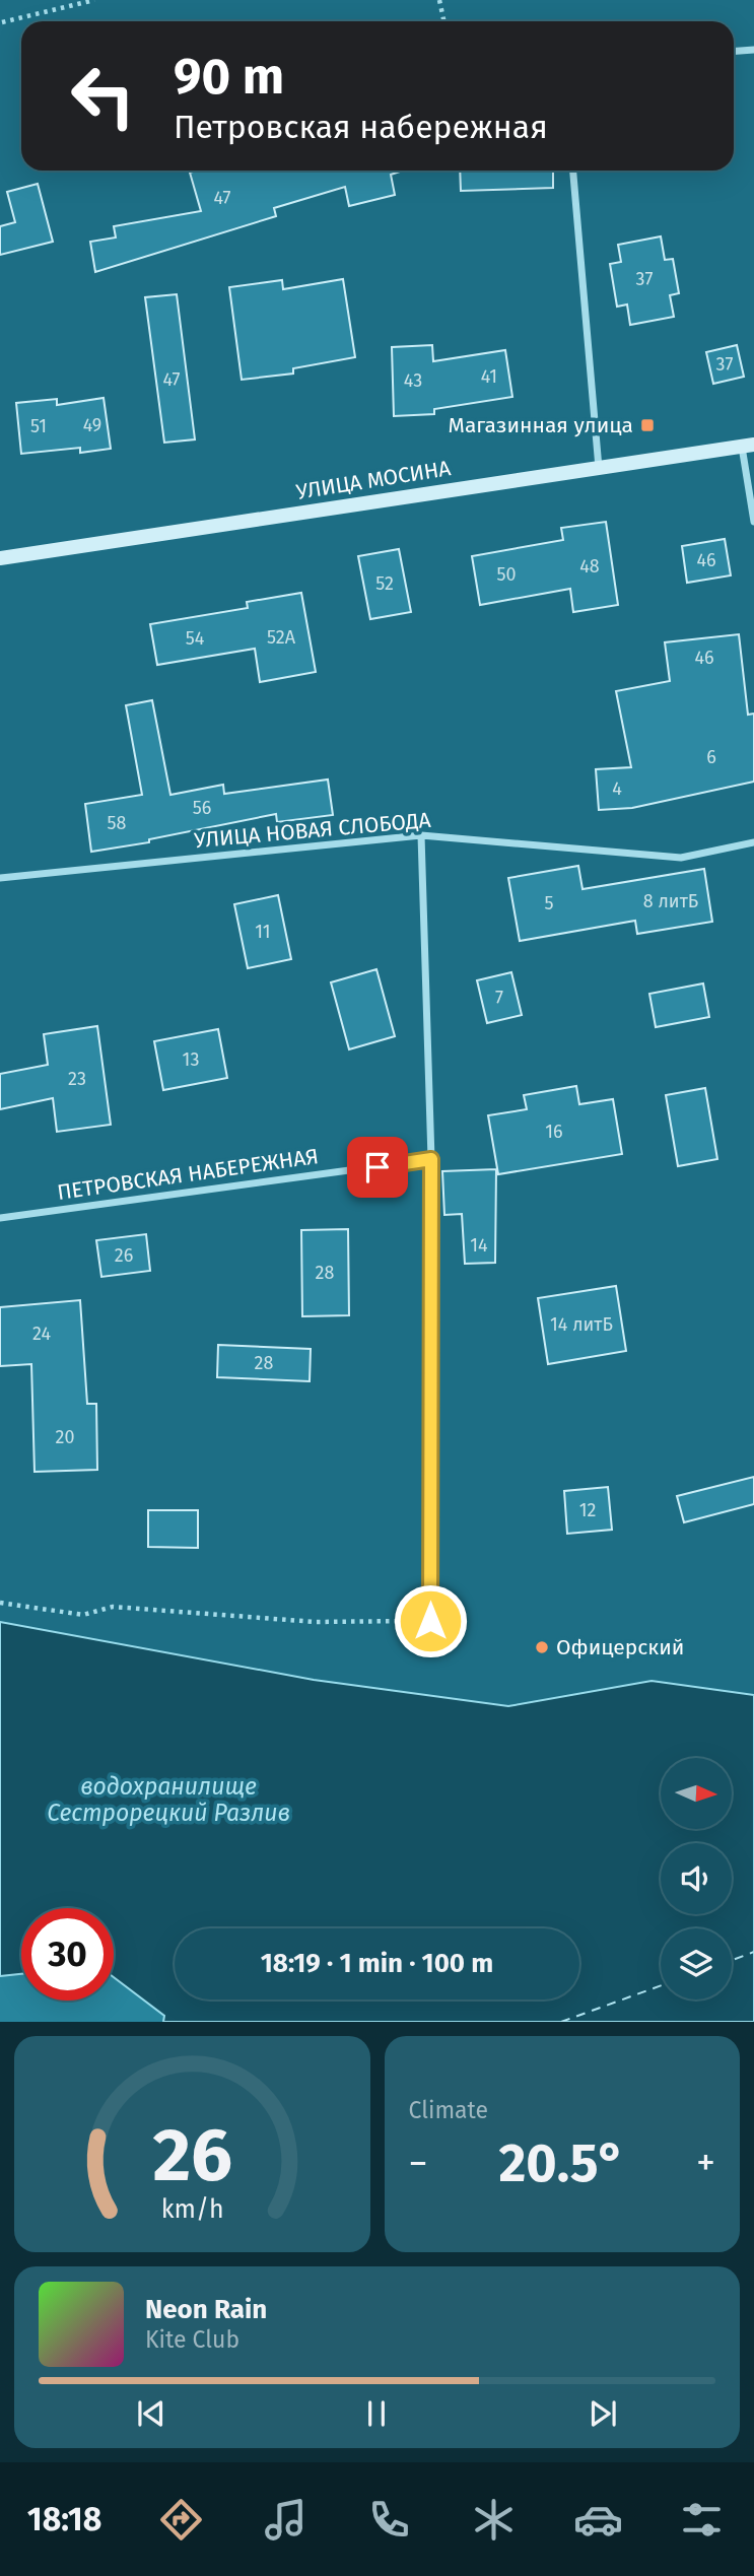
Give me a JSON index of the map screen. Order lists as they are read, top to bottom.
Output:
{
  "streets": {
    "street": ["УЛИЦА МОСИНА", "УЛИЦА НОВАЯ СЛОБОДА", "ПЕТРОВСКАЯ НАБЕРЕЖНАЯ"]
  },
  "water": ["водохранилище Сестрорецкий Разлив"],
  "places": {
    "transit": ["Магазинная улица"],
    "other": ["Офицерский"]
  },
  "house_numbers": [
    "47",
    "37",
    "37",
    "41",
    "47",
    "43",
    "49",
    "51",
    "46",
    "48",
    "50",
    "52",
    "52А",
    "54",
    "46",
    "6",
    "4",
    "56",
    "58",
    "8 литБ",
    "5",
    "11",
    "7",
    "13",
    "23",
    "16",
    "14",
    "26",
    "28",
    "14 литБ",
    "24",
    "28",
    "20",
    "12"
  ],
  "north": "right",
  "page": {
    "turn": ["90 m", "Петровская набережная"],
    "limit": "30",
    "trip": "18:19 · 1 min · 100 m",
    "tile": "Climate",
    "heat": ["−", "20.5°", "+"],
    "song": ["Neon Rain", "Kite Club"],
    "tabs": "18:18",
    "gauge": ["26", "km/h"]
  }
}
